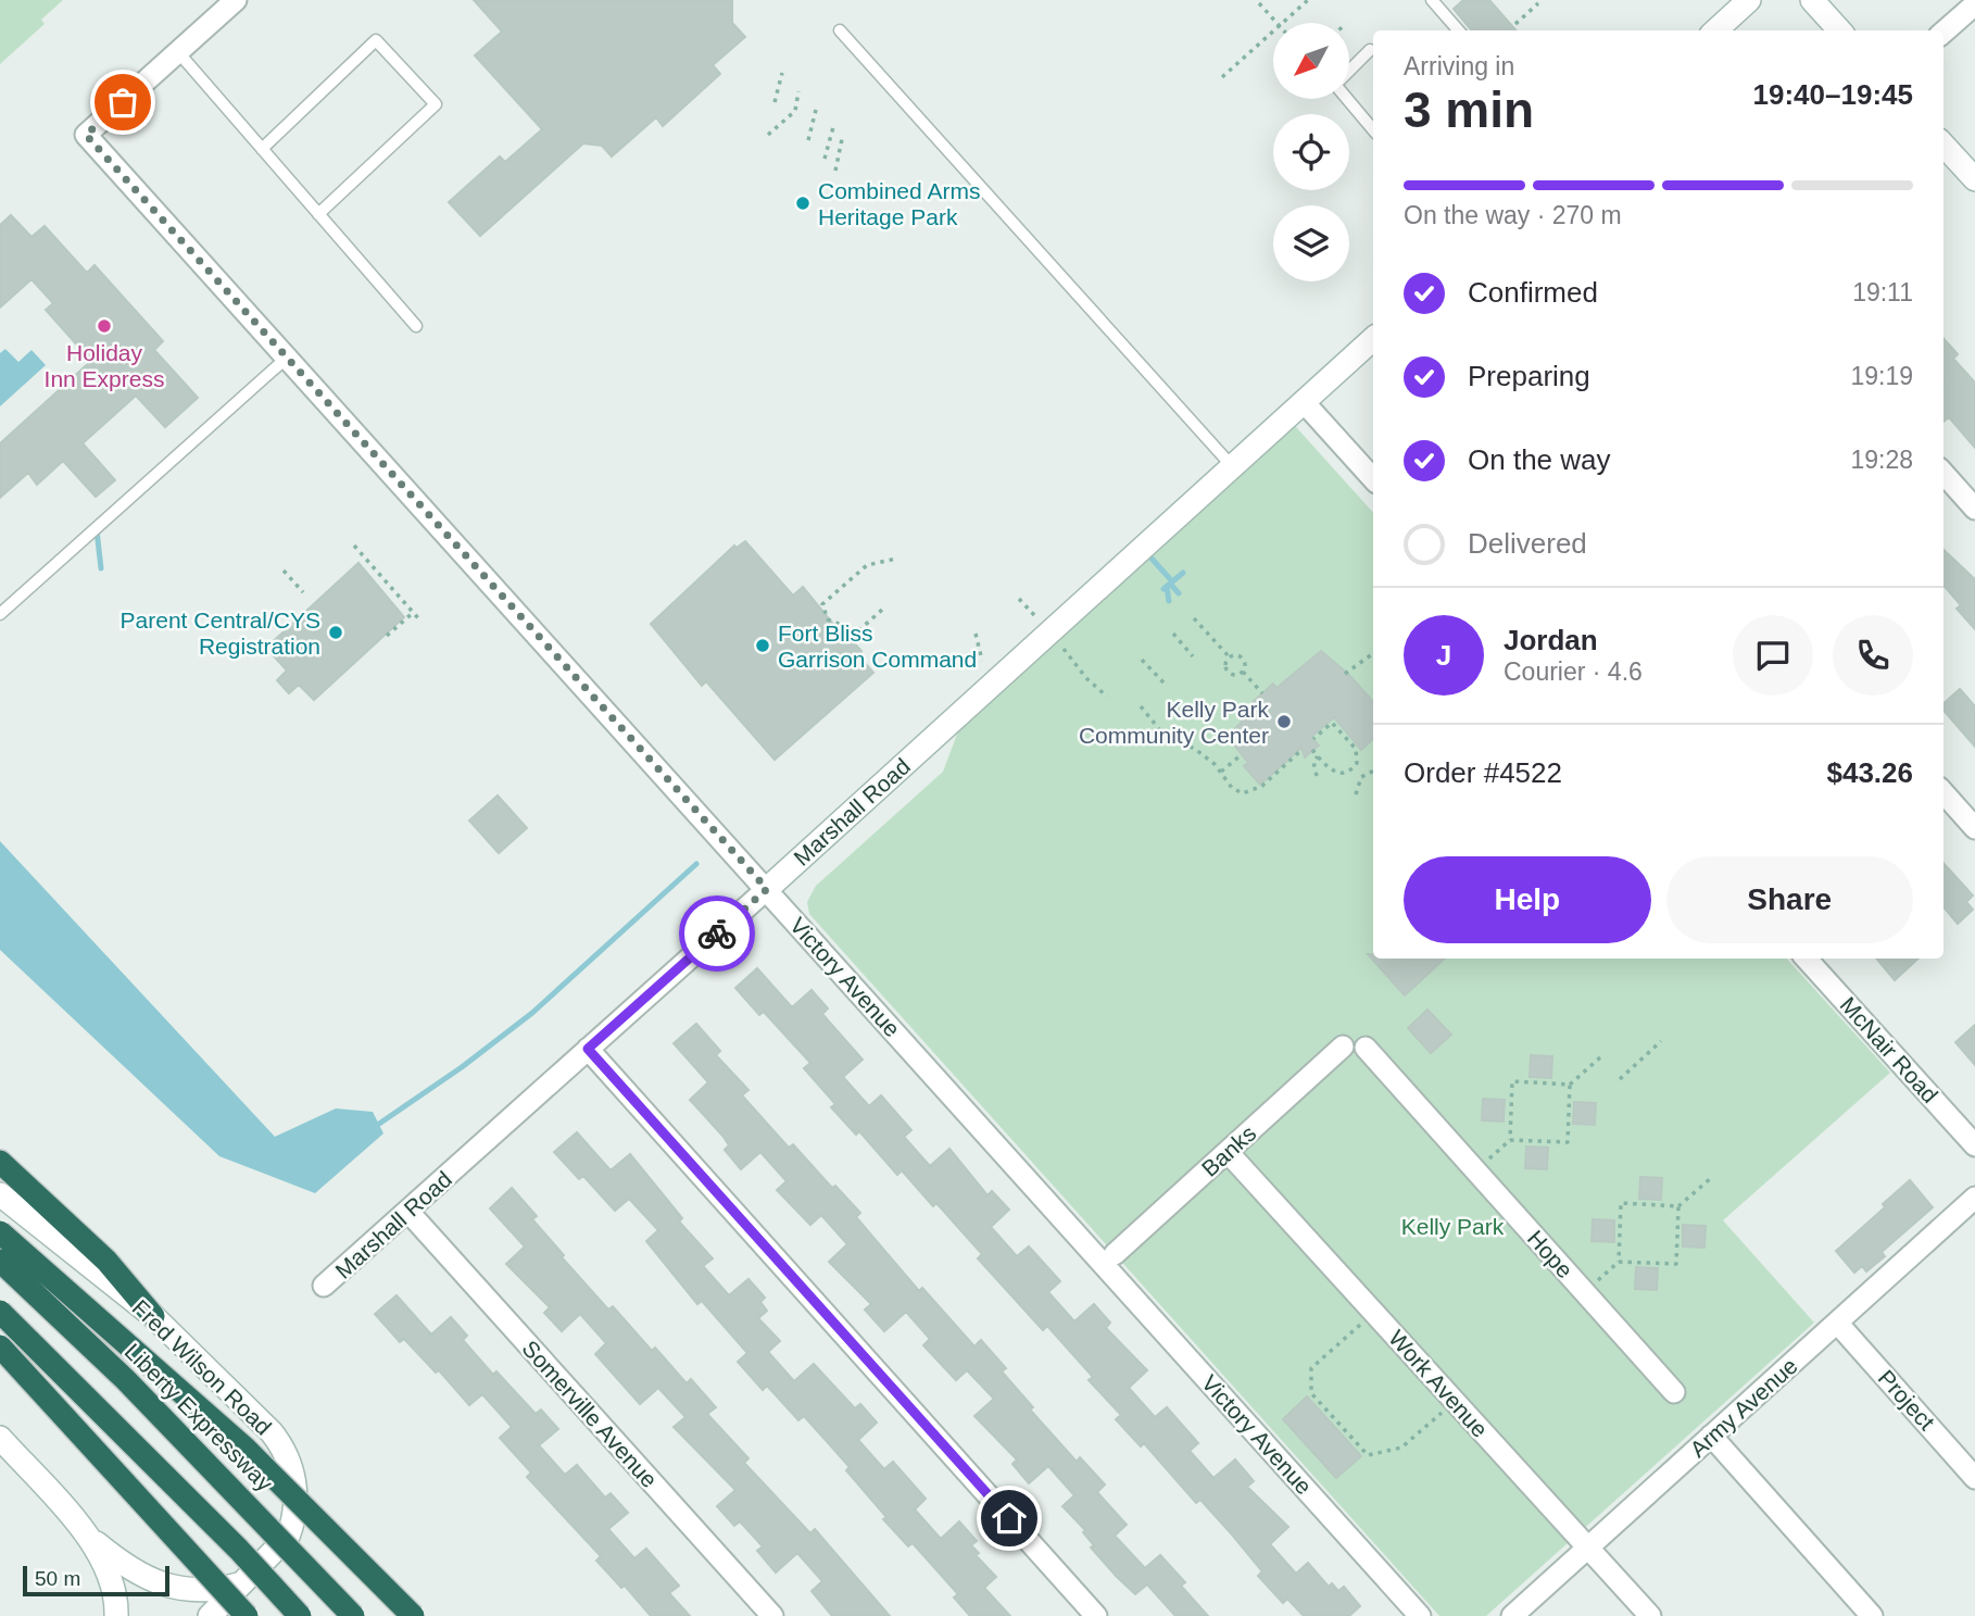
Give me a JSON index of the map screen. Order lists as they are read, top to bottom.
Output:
{
  "streets": {
    "highway": ["Liberty Expressway"],
    "main road": ["Marshall Road", "Fred Wilson Road"],
    "street": [
      "Victory Avenue",
      "McNair Road",
      "Banks",
      "Hope",
      "Work Avenue",
      "Project",
      "Army Avenue",
      "Somerville Avenue"
    ]
  },
  "crossings": [
    ["Marshall Road", "Victory Avenue"],
    ["Marshall Road", "Somerville Avenue"],
    ["Banks", "Work Avenue"],
    ["Work Avenue", "Army Avenue"],
    ["Project", "Army Avenue"]
  ],
  "parks": ["Kelly Park"],
  "places": [
    "Combined Arms Heritage Park",
    "Holiday Inn Express",
    "Parent Central/CYS Registration",
    "Fort Bliss Garrison Command",
    "Kelly Park Community Center"
  ],
  "scale_bar": "50 m",
  "north": "bottom left",
  "page": {
    "heading": ["3 min", "Arriving in", "19:40–19:45"],
    "panel": [
      "Jordan",
      "Courier · 4.6",
      "Order #4522",
      "$43.26"
    ],
    "bar": "On the way · 270 m",
    "list": [
      ["Confirmed", "19:11"],
      ["Preparing", "19:19"],
      ["On the way", "19:28"],
      "Delivered"
    ],
    "round": "J",
    "buttons": ["Help", "Share"],
    "scale": "50 m"
  }
}
